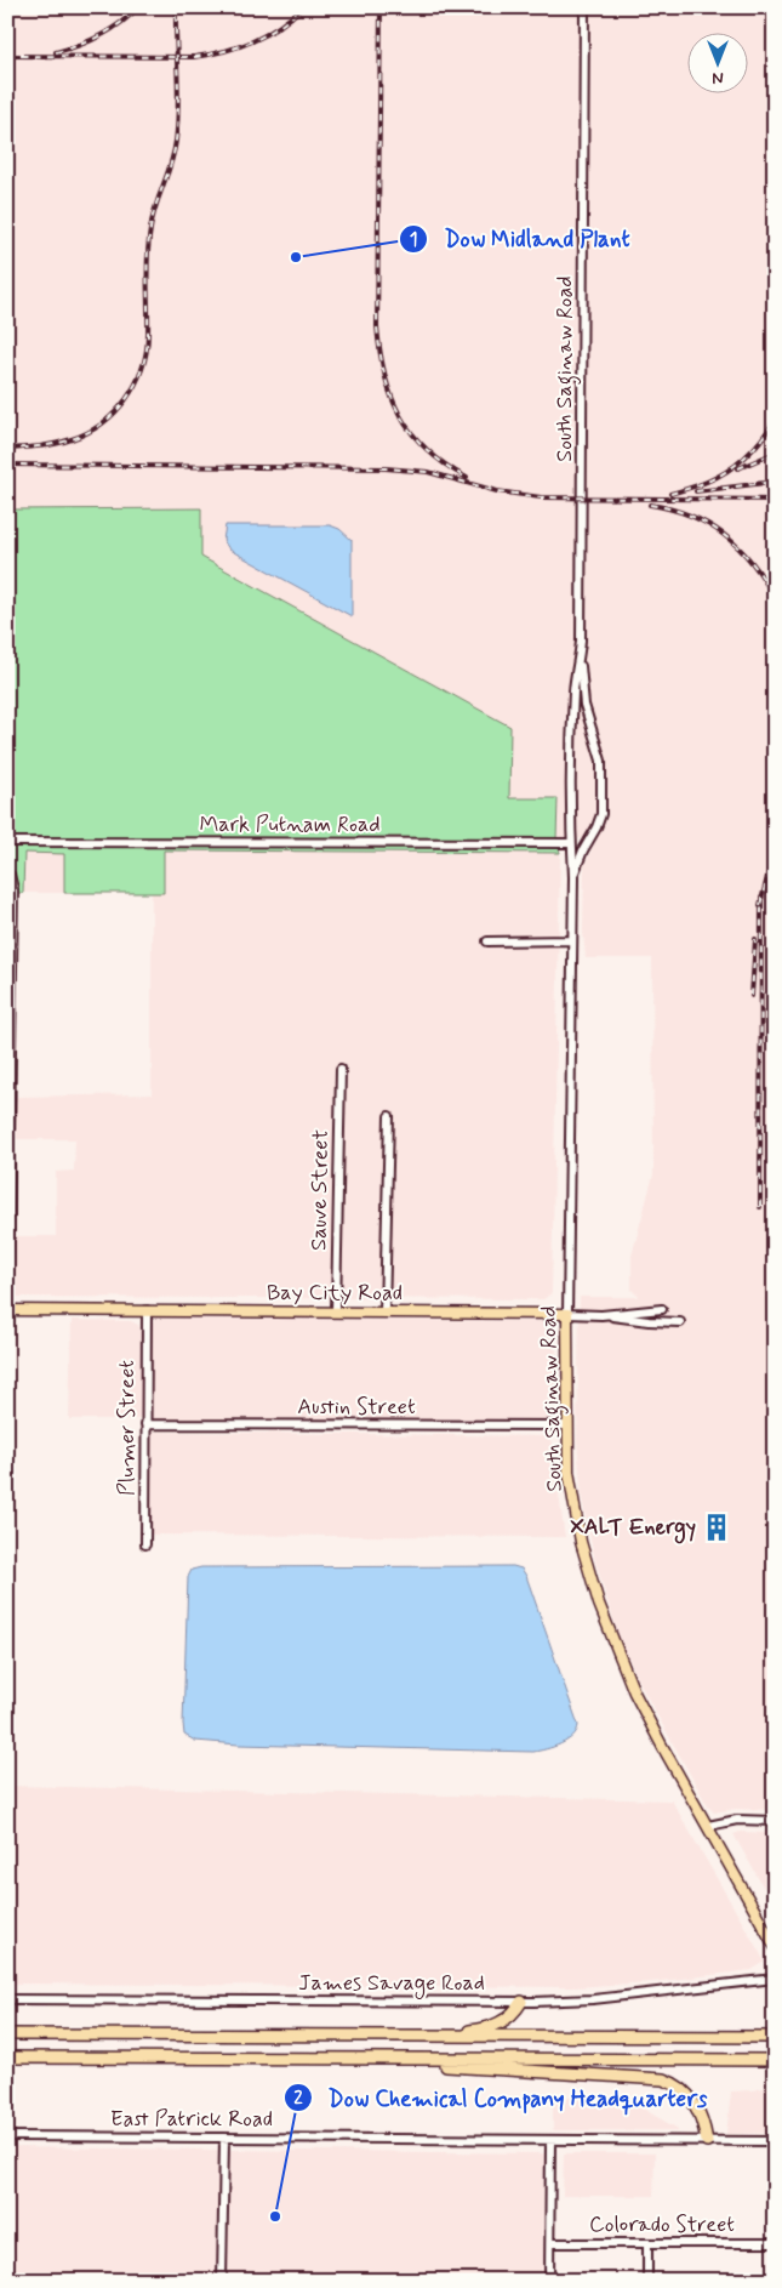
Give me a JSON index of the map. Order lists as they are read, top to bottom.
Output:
{
  "streets": {
    "main road": ["South Saginaw Road", "Bay City Road"],
    "street": [
      "Mark Putnam Road",
      "Sauve Street",
      "Austin Street",
      "Plumer Street",
      "James Savage Road",
      "East Patrick Road",
      "Colorado Street"
    ]
  },
  "crossings": [
    ["South Saginaw Road", "Mark Putnam Road"],
    ["South Saginaw Road", "Bay City Road"],
    ["South Saginaw Road", "Austin Street"],
    ["Sauve Street", "Bay City Road"],
    ["Bay City Road", "Plumer Street"],
    ["Austin Street", "Plumer Street"]
  ],
  "places": {
    "other": ["Dow Midland Plant", "Dow Chemical Company Headquarters"],
    "building": ["XALT Energy"]
  },
  "north": "bottom"
}
